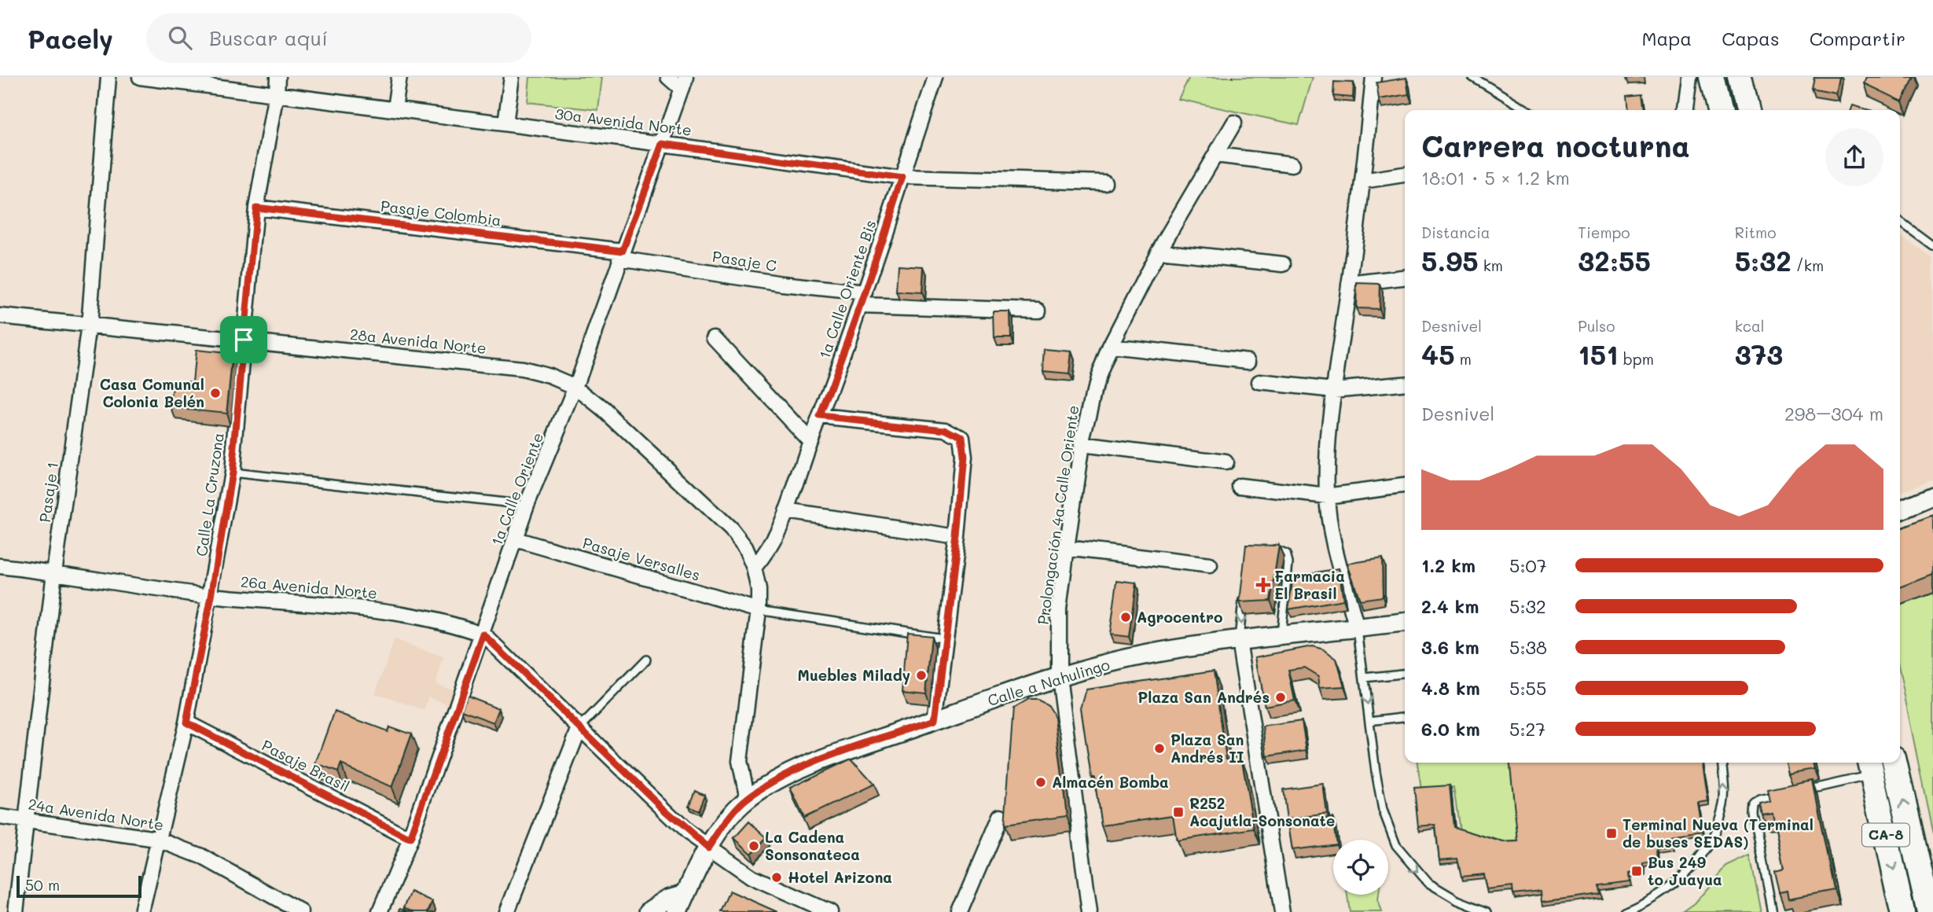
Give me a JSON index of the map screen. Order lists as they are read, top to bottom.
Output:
{
  "streets": {
    "highway": ["CA-8"],
    "street": [
      "30a Avenida Norte",
      "Pasaje Colombia",
      "Pasaje C",
      "1a Calle Oriente Bis",
      "28a Avenida Norte",
      "1a Calle Oriente",
      "Pasaje 1",
      "Calle La Cruzona",
      "Prolongación 4a Calle Oriente",
      "Pasaje Versalles",
      "26a Avenida Norte",
      "Calle a Nahulingo",
      "Pasaje Brasil",
      "24a Avenida Norte"
    ]
  },
  "crossings": [
    ["30a Avenida Norte", "1a Calle Oriente Bis"],
    ["30a Avenida Norte", "1a Calle Oriente"],
    ["30a Avenida Norte", "Calle La Cruzona"],
    ["Pasaje Colombia", "Pasaje C"],
    ["Pasaje Colombia", "1a Calle Oriente"],
    ["Pasaje Colombia", "Calle La Cruzona"],
    ["Pasaje C", "1a Calle Oriente Bis"],
    ["Pasaje C", "1a Calle Oriente"],
    ["1a Calle Oriente Bis", "28a Avenida Norte"],
    ["28a Avenida Norte", "1a Calle Oriente"],
    ["28a Avenida Norte", "Pasaje 1"],
    ["28a Avenida Norte", "Calle La Cruzona"],
    ["28a Avenida Norte", "Pasaje Versalles"],
    ["28a Avenida Norte", "Calle a Nahulingo"],
    ["1a Calle Oriente", "Pasaje Versalles"],
    ["1a Calle Oriente", "26a Avenida Norte"],
    ["1a Calle Oriente", "Pasaje Brasil"],
    ["Pasaje 1", "26a Avenida Norte"],
    ["Pasaje 1", "24a Avenida Norte"],
    ["Calle La Cruzona", "26a Avenida Norte"],
    ["Calle La Cruzona", "Pasaje Brasil"],
    ["Calle La Cruzona", "24a Avenida Norte"],
    ["Prolongación 4a Calle Oriente", "Calle a Nahulingo"],
    ["26a Avenida Norte", "Calle a Nahulingo"]
  ],
  "places": {
    "other": [
      "Casa Comunal Colonia Belén",
      "Agrocentro",
      "Muebles Milady",
      "Plaza San Andrés",
      "Plaza San Andrés II",
      "Almacén Bomba",
      "La Cadena Sonsonateca",
      "Hotel Arizona"
    ],
    "health": ["Farmacia El Brasil"],
    "transit": ["R252 Acajutla-Sonsonate", "Terminal Nueva (Terminal de buses SEDAS)", "Bus 249 to Juayua"]
  },
  "scale_bar": "50 m",
  "page": {
    "header": "Pacely",
    "search": "Buscar aquí",
    "nav": ["Mapa", "Capas", "Compartir"],
    "heading": ["Carrera nocturna", "18:01 · 5 × 1.2 km"],
    "stats": [
      ["Distancia", "5.95 km"],
      ["Tiempo", "32:55"],
      ["Ritmo", "5:32 /km"],
      ["Desnivel", "45 m"],
      ["Pulso", "151 bpm"],
      ["kcal", "373"]
    ],
    "chart": ["Desnivel", "298–304 m"],
    "list": [
      {
        "name": "1.2 km",
        "note": "5:07"
      },
      {
        "name": "2.4 km",
        "note": "5:32"
      },
      {
        "name": "3.6 km",
        "note": "5:38"
      },
      {
        "name": "4.8 km",
        "note": "5:55"
      },
      {
        "name": "6.0 km",
        "note": "5:27"
      }
    ],
    "scale": "50 m"
  }
}
